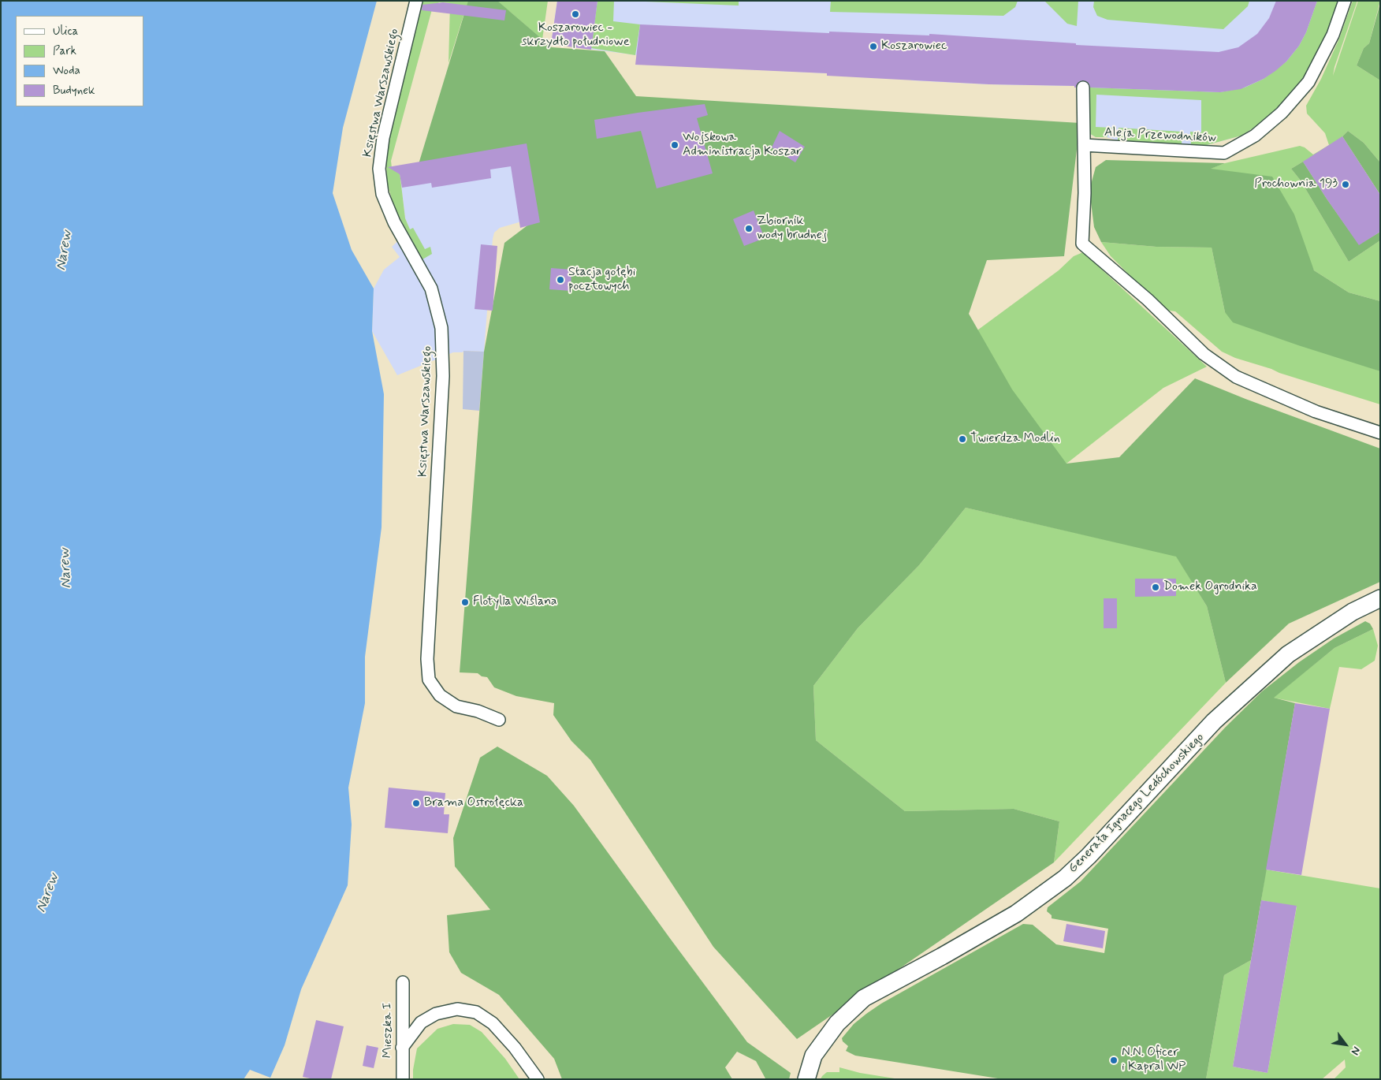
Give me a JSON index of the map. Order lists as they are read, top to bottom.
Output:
{
  "streets": {
    "street": [
      "Księstwa Warszawskiego",
      "Aleja Przewodników",
      "Generała Ignacego Ledóchowskiego",
      "Mieszka I"
    ]
  },
  "water": ["Narew"],
  "places": [
    "Koszarowiec - skrzydło południowe",
    "Koszarowiec",
    "Wojskowa Administracja Koszar",
    "Prochownia 193",
    "Zbiornik wody brudnej",
    "Stacja gołębi pocztowych",
    "Twierdza Modlin",
    "Domek Ogrodnika",
    "Flotylla Wiślana",
    "Brama Ostrołęcka",
    "N.N. Oficer i Kapral WP"
  ],
  "legend": [
    "Ulica",
    "Park",
    "Woda",
    "Budynek"
  ],
  "north": "bottom right"
}
